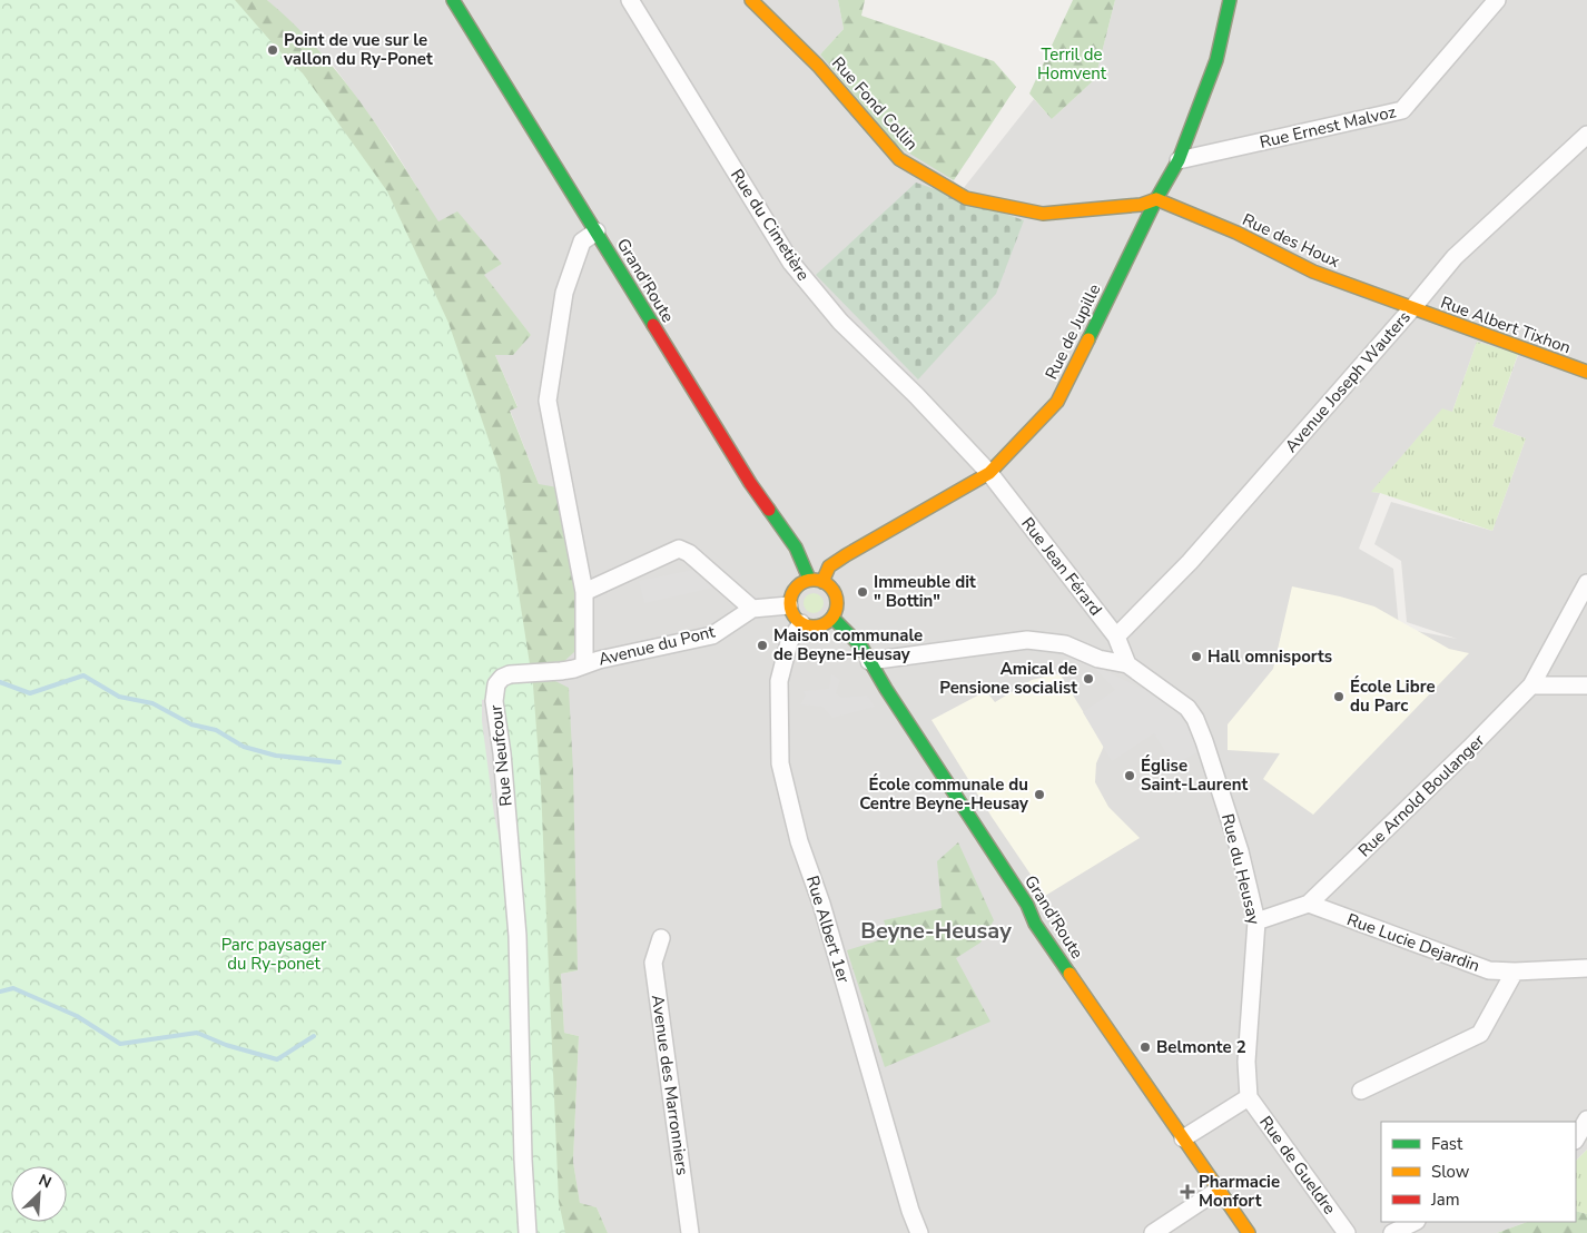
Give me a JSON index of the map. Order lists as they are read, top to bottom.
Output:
{
  "streets": {
    "street": [
      "Rue Fond Collin",
      "Rue Ernest Malvoz",
      "Rue du Cimetière",
      "Rue des Houx",
      "Grand'Route",
      "Rue Albert Tixhon",
      "Rue de Jupille",
      "Avenue Joseph Wauters",
      "Rue Jean Férard",
      "Avenue du Pont",
      "Rue Neufcour",
      "Rue Arnold Boulanger",
      "Rue du Heusay",
      "Rue Albert 1er",
      "Rue Lucie Dejardin",
      "Avenue des Marronniers",
      "Rue de Gueldre"
    ]
  },
  "crossings": [
    ["Rue Fond Collin", "Rue des Houx"],
    ["Rue Fond Collin", "Rue de Jupille"],
    ["Rue Ernest Malvoz", "Rue de Jupille"],
    ["Rue du Cimetière", "Rue de Jupille"],
    ["Rue du Cimetière", "Rue Jean Férard"],
    ["Rue des Houx", "Rue Albert Tixhon"],
    ["Rue des Houx", "Rue de Jupille"],
    ["Rue des Houx", "Avenue Joseph Wauters"],
    ["Grand'Route", "Rue de Jupille"],
    ["Grand'Route", "Avenue du Pont"],
    ["Grand'Route", "Rue du Heusay"],
    ["Grand'Route", "Rue Albert 1er"],
    ["Rue Albert Tixhon", "Avenue Joseph Wauters"],
    ["Rue de Jupille", "Rue Jean Férard"],
    ["Rue de Jupille", "Avenue du Pont"],
    ["Rue de Jupille", "Rue Albert 1er"],
    ["Avenue Joseph Wauters", "Rue Jean Férard"],
    ["Rue Jean Férard", "Rue du Heusay"],
    ["Avenue du Pont", "Rue Neufcour"],
    ["Avenue du Pont", "Rue Albert 1er"],
    ["Rue Arnold Boulanger", "Rue du Heusay"],
    ["Rue Arnold Boulanger", "Rue Lucie Dejardin"],
    ["Rue du Heusay", "Rue de Gueldre"]
  ],
  "districts": ["Beyne-Heusay"],
  "parks": ["Terril de Homvent", "Parc paysager du Ry-ponet"],
  "places": {
    "other": [
      "Point de vue sur le vallon du Ry-Ponet",
      "Immeuble dit \" Bottin\"",
      "Maison communale de Beyne-Heusay",
      "Hall omnisports",
      "Amical de Pensione socialist",
      "École Libre du Parc",
      "Église Saint-Laurent",
      "École communale du Centre Beyne-Heusay",
      "Belmonte 2"
    ],
    "health": ["Pharmacie Monfort"]
  },
  "legend": ["Fast", "Slow", "Jam"],
  "north": "top right"
}
